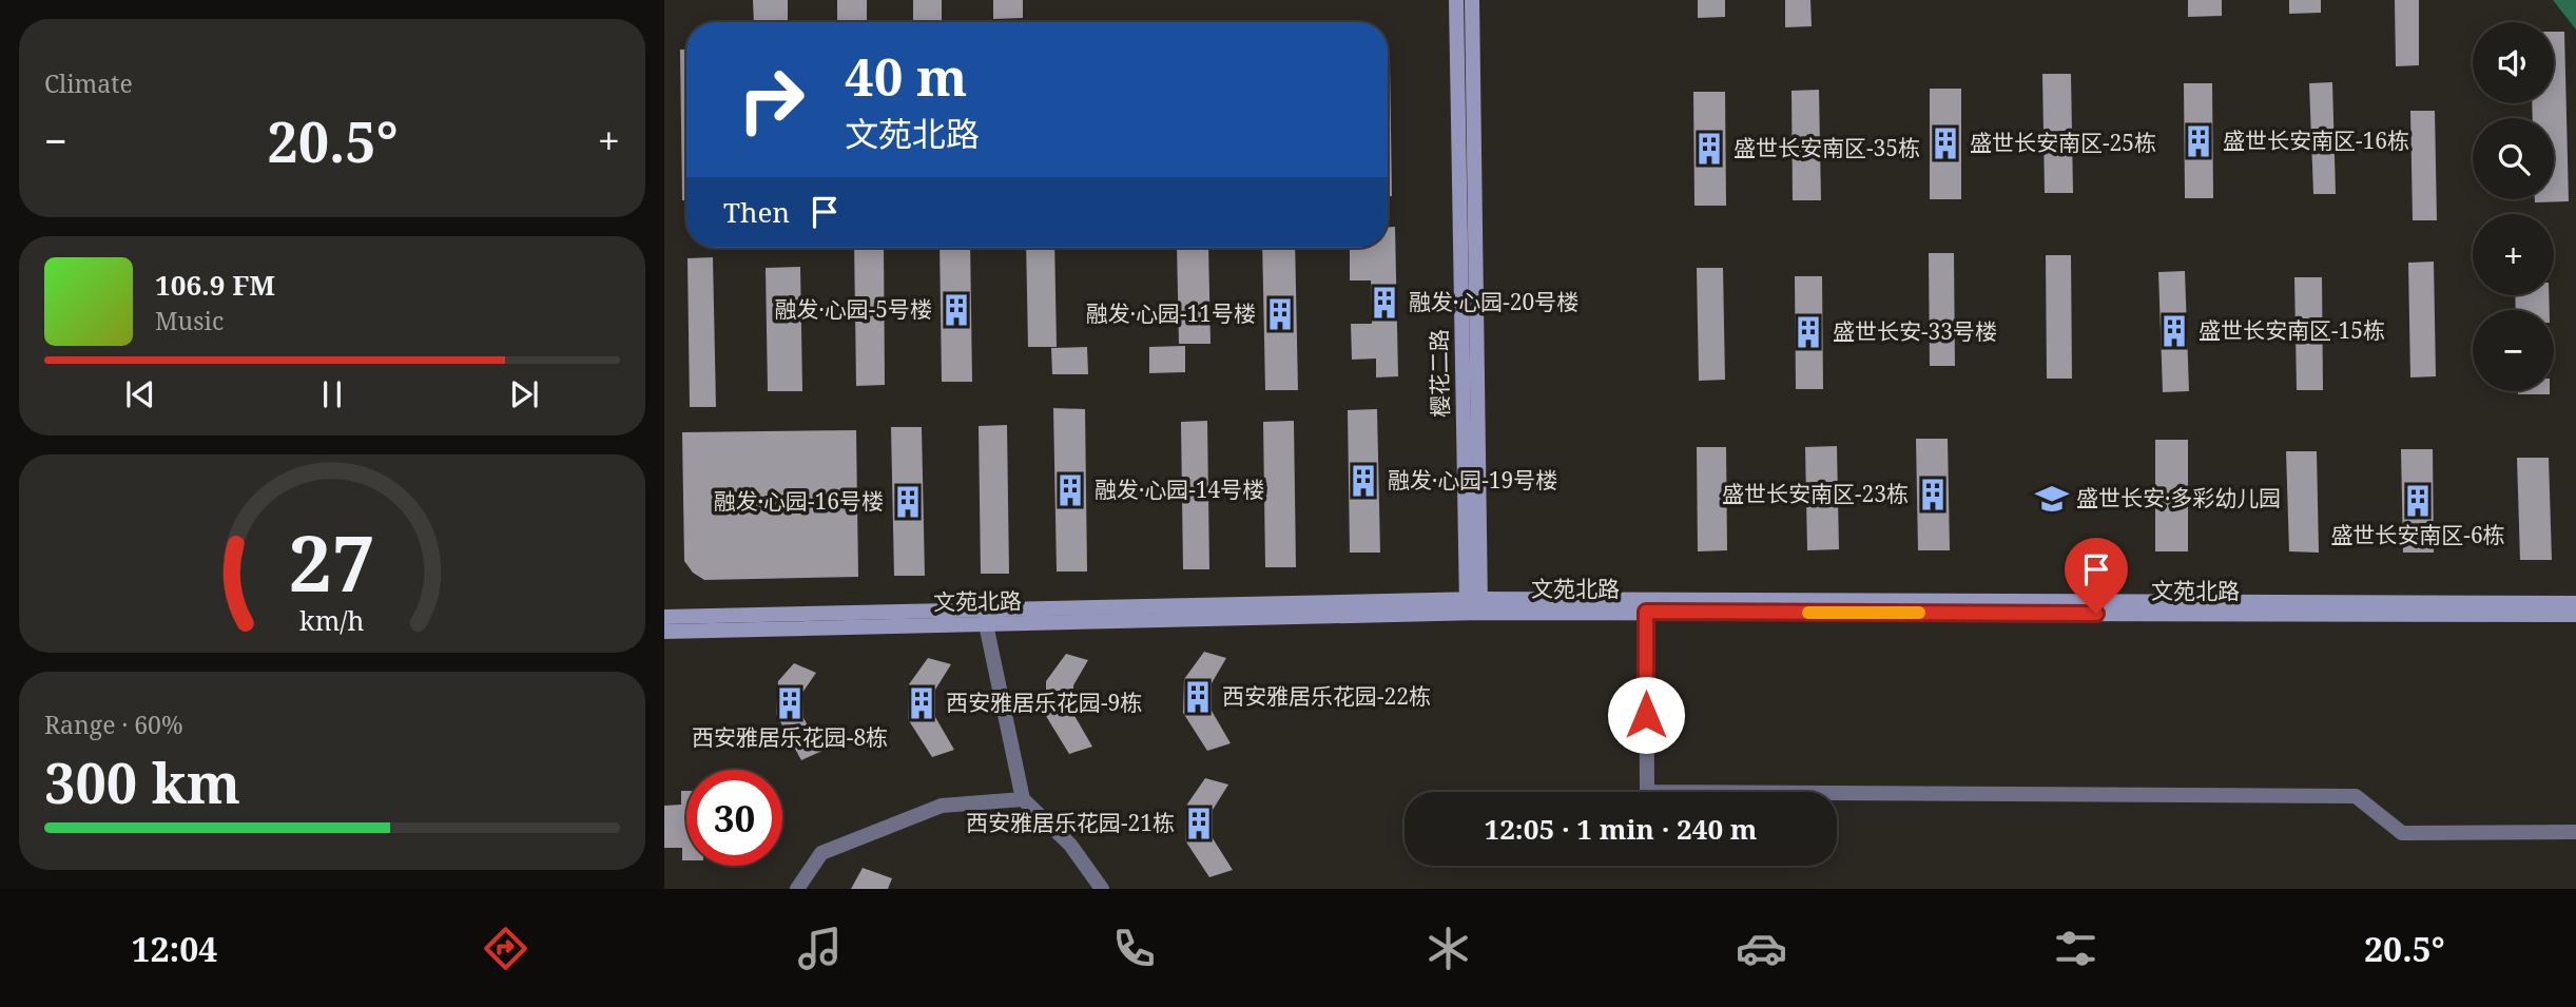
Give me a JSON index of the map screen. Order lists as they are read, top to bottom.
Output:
{
  "streets": {
    "street": ["樱花二路", "文苑北路"]
  },
  "crossings": [
    ["樱花二路", "文苑北路"]
  ],
  "places": {
    "building": [
      "盛世长安南区-16栋",
      "盛世长安南区-25栋",
      "盛世长安南区-35栋",
      "融发·心园-20号楼",
      "融发·心园-5号楼",
      "融发·心园-11号楼",
      "盛世长安南区-15栋",
      "盛世长安-33号楼",
      "融发·心园-19号楼",
      "融发·心园-14号楼",
      "盛世长安南区-23栋",
      "盛世长安南区-6栋",
      "融发·心园-16号楼",
      "西安雅居乐花园-22栋",
      "西安雅居乐花园-8栋",
      "西安雅居乐花园-9栋",
      "西安雅居乐花园-21栋"
    ],
    "school or university": ["盛世长安·多彩幼儿园"]
  },
  "page": {
    "tile": [
      "Climate",
      ["Range · 60%", "300 km"]
    ],
    "map_buttons": ["+", "−"],
    "turn": ["40 m", "文苑北路"],
    "heat": ["−", "20.5°", "+"],
    "then": "Then",
    "song": ["106.9 FM", "Music"],
    "limit": "30",
    "trip": "12:05 · 1 min · 240 m",
    "tabs": ["12:04", "20.5°"],
    "gauge": ["27", "km/h"]
  }
}
